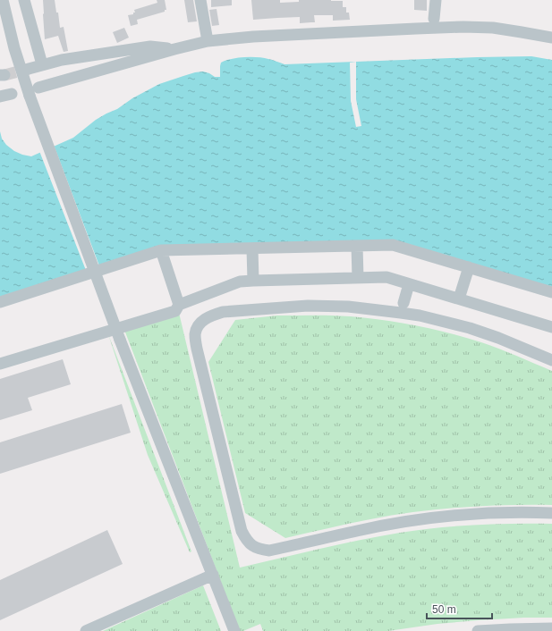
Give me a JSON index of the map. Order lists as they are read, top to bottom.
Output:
{
  "scale_bar": "50 m"
}
